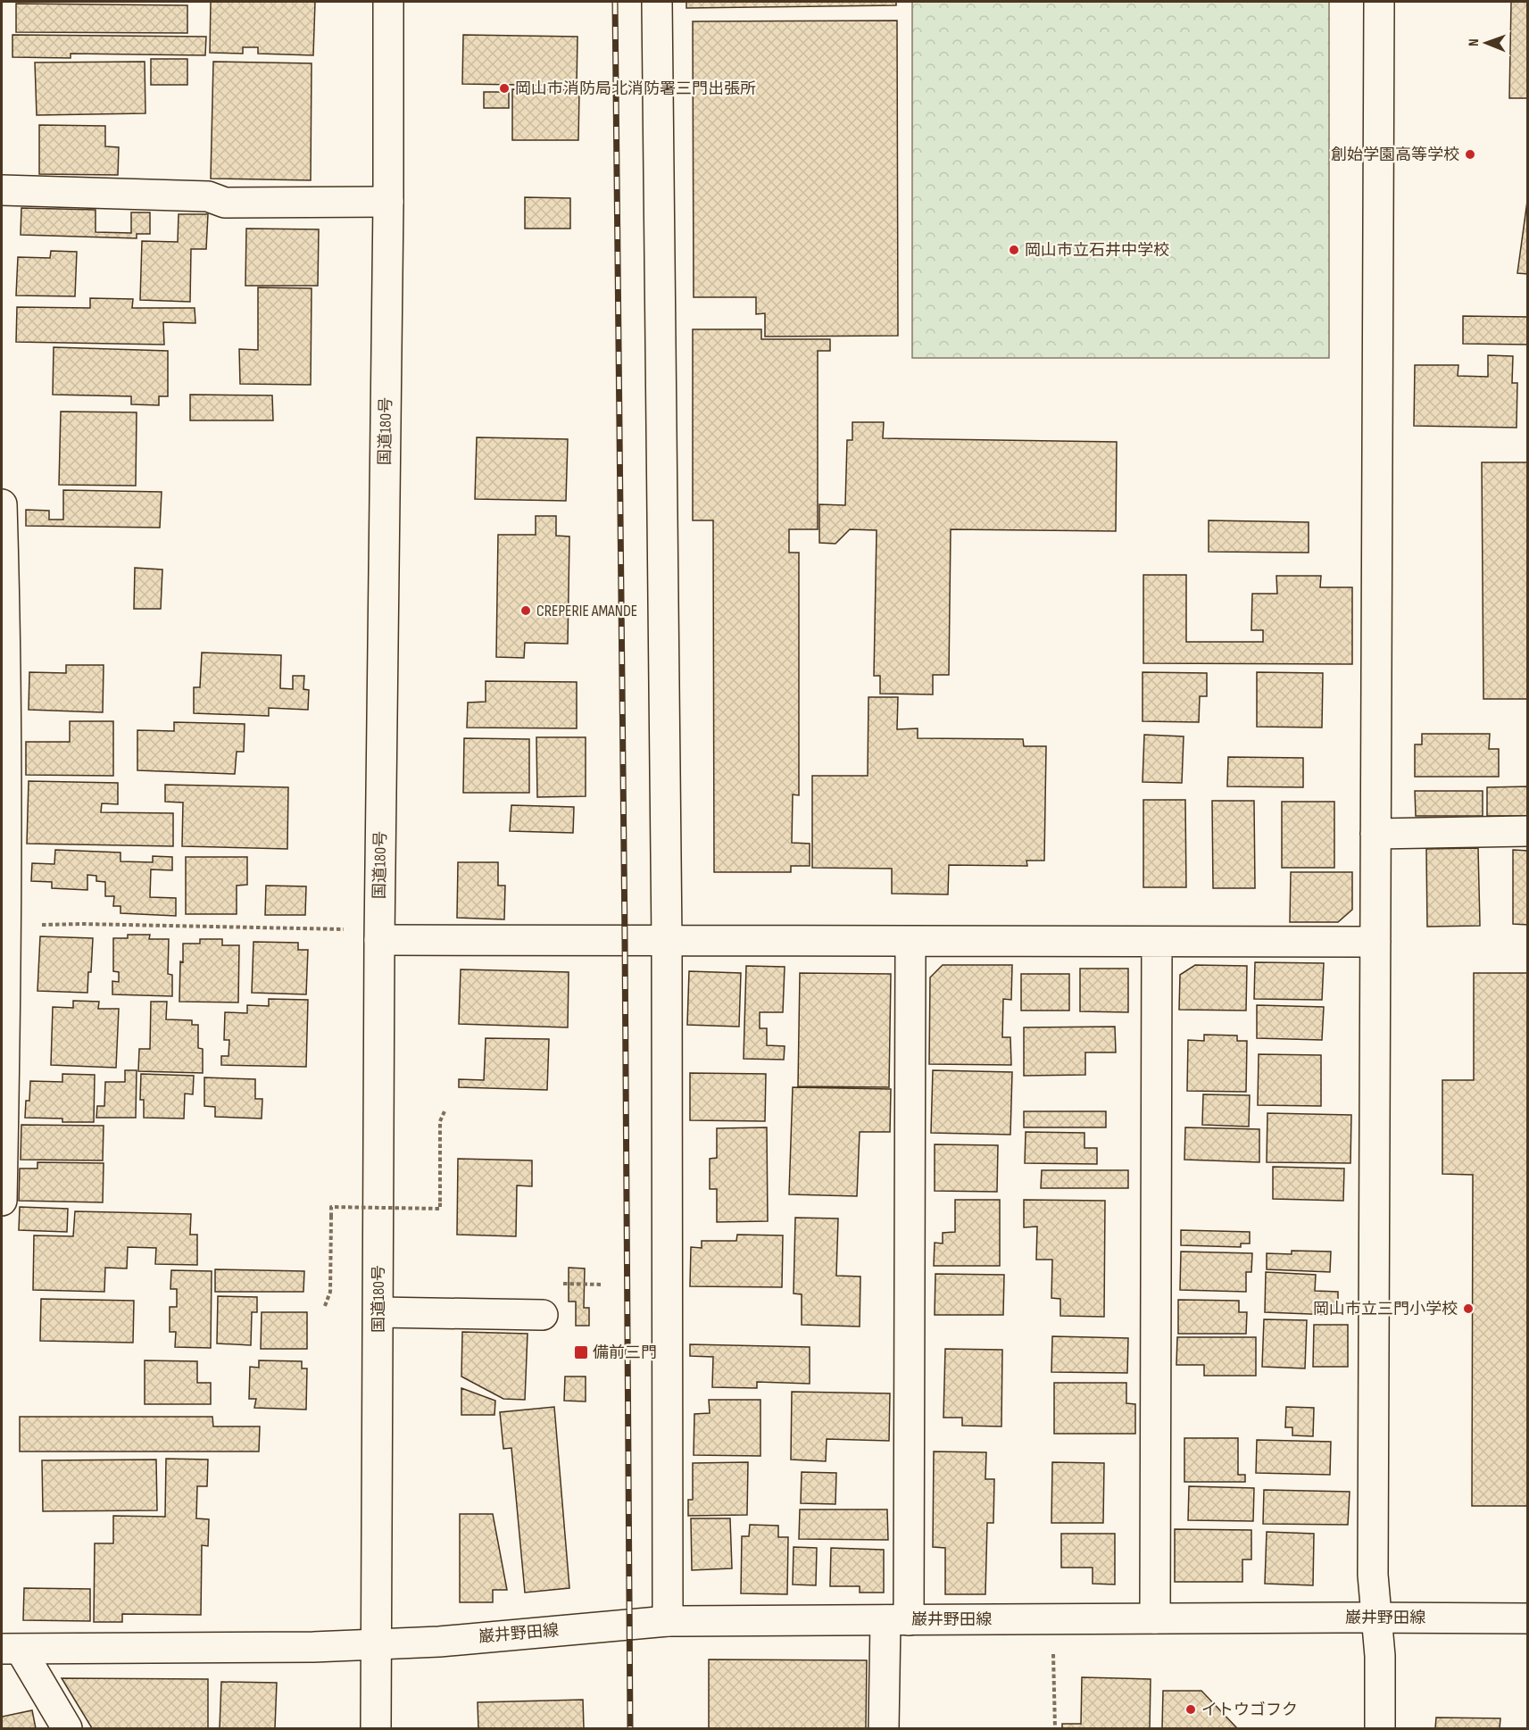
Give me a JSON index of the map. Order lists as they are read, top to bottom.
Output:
{
  "streets": {
    "main road": ["国道180号", "巌井野田線"]
  },
  "crossings": [
    ["国道180号", "巌井野田線"]
  ],
  "places": {
    "other": [
      "岡山市消防局北消防署三門出張所",
      "創始学園高等学校",
      "岡山市立石井中学校",
      "CREPERIE AMANDE",
      "岡山市立三門小学校",
      "イトウゴフク"
    ],
    "transit": ["備前三門"]
  },
  "north": "left"
}
